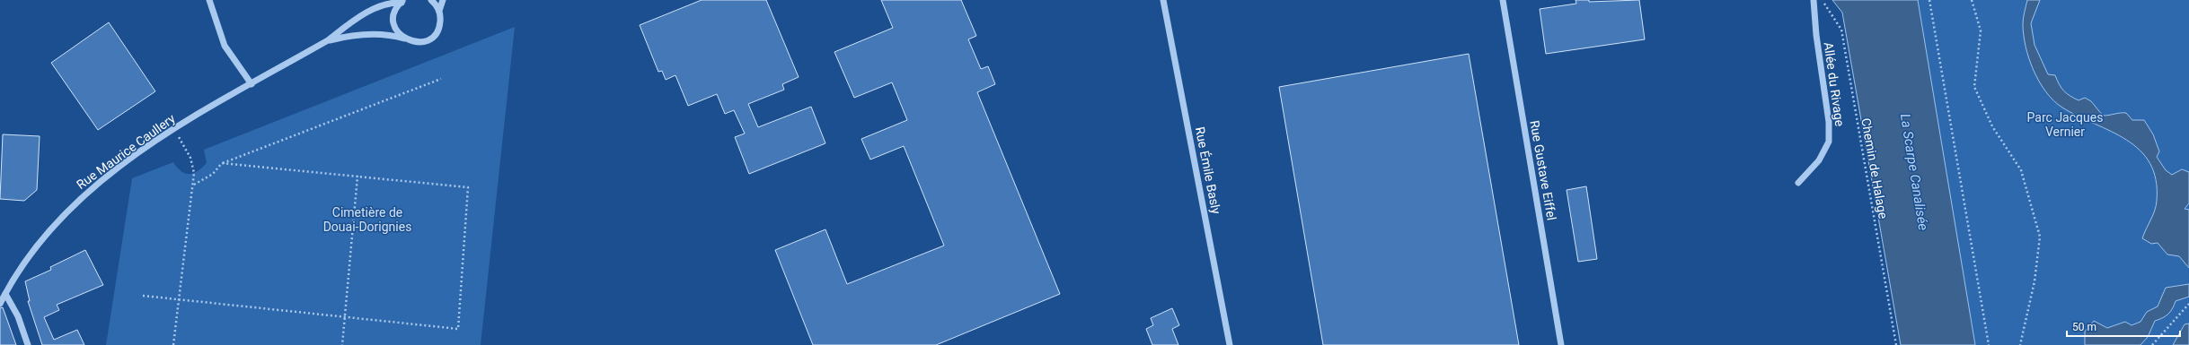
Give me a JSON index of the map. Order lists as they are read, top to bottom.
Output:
{
  "streets": {
    "street": [
      "Allée du Rivage",
      "Rue Maurice Caullery",
      "Rue Émile Basly",
      "Rue Gustave Eiffel"
    ],
    "path": ["Chemin de Halage"]
  },
  "water": ["La Scarpe Canalisée"],
  "parks": ["Parc Jacques Vernier", "Cimetière de Douai-Dorignies"],
  "scale_bar": "50 m"
}
